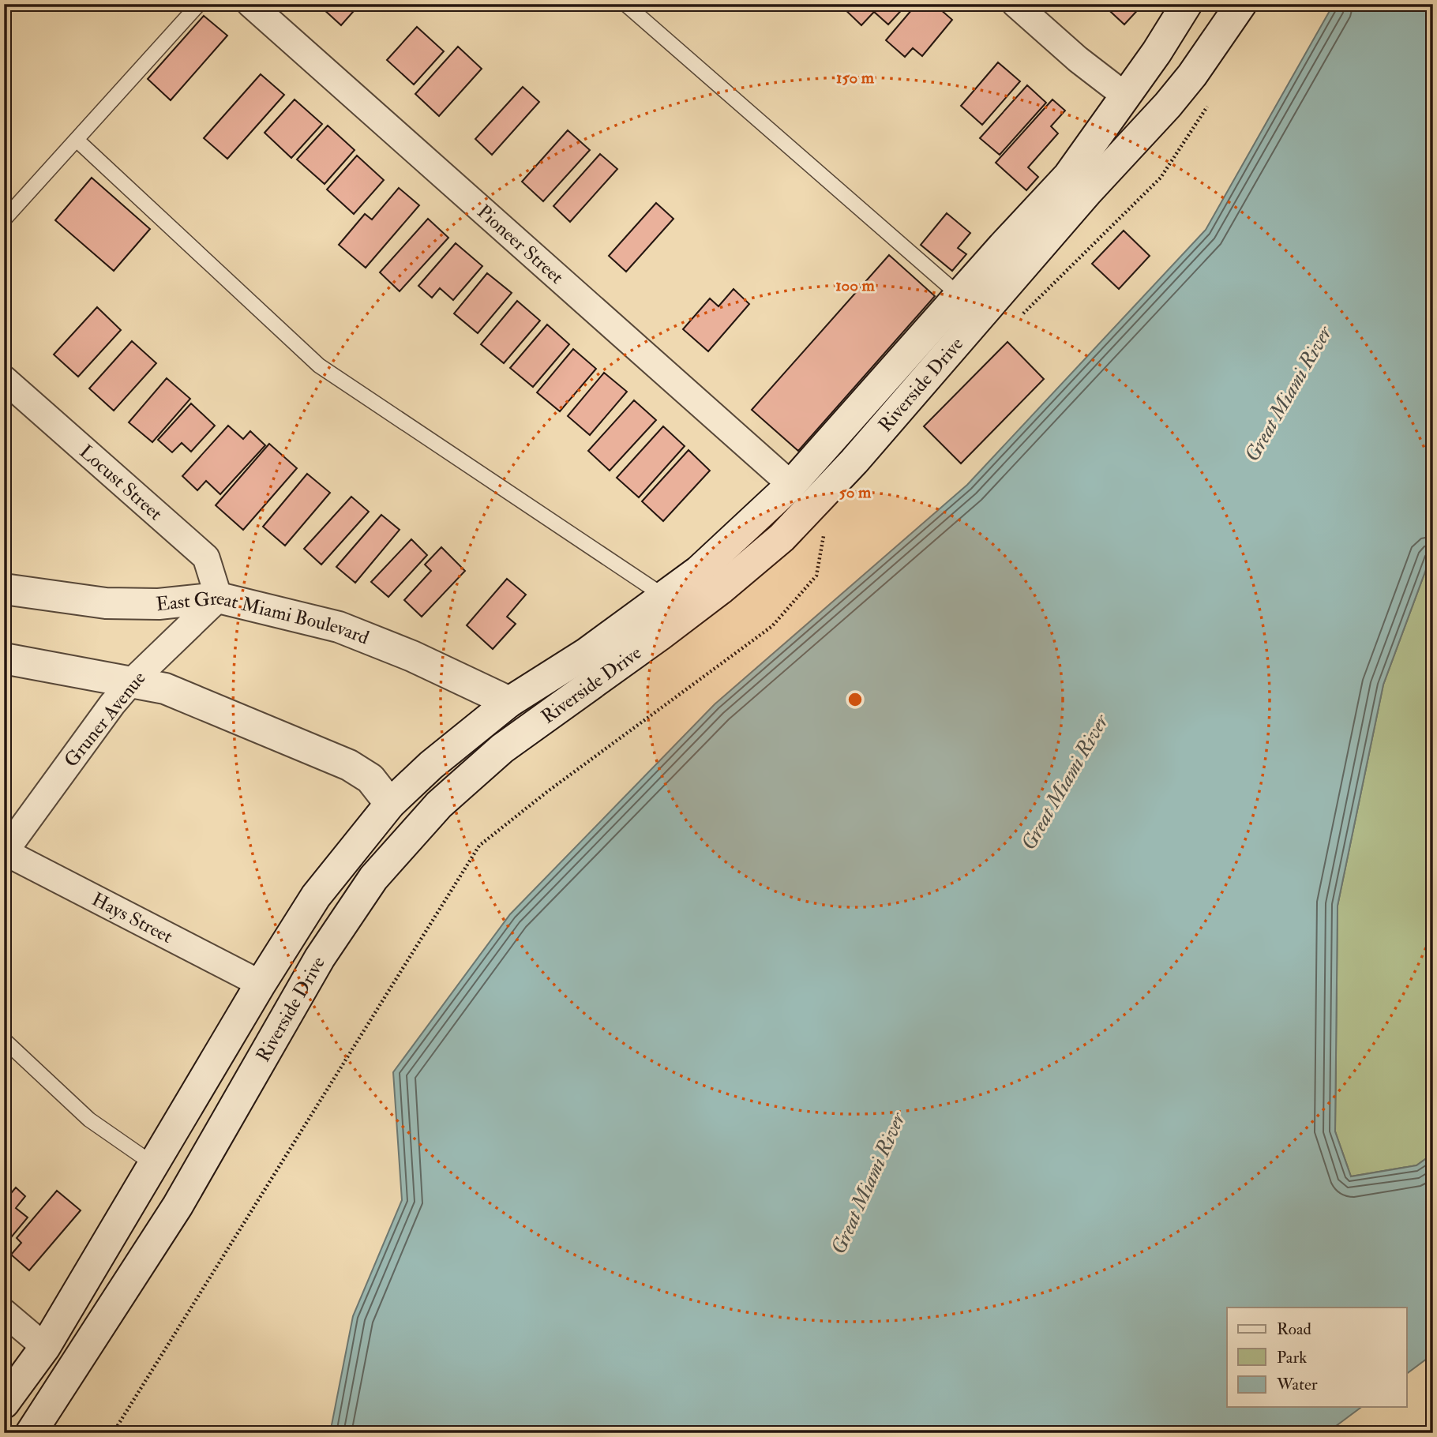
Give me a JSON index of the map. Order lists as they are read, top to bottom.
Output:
{
  "streets": {
    "main road": ["Riverside Drive", "East Great Miami Boulevard"],
    "street": [
      "Pioneer Street",
      "Locust Street",
      "Gruner Avenue",
      "Hays Street"
    ]
  },
  "crossings": [
    ["Pioneer Street", "Riverside Drive"],
    ["Riverside Drive", "East Great Miami Boulevard"],
    ["Riverside Drive", "Hays Street"],
    ["Locust Street", "East Great Miami Boulevard"],
    ["Locust Street", "Gruner Avenue"],
    ["East Great Miami Boulevard", "Gruner Avenue"],
    ["Gruner Avenue", "Hays Street"]
  ],
  "water": ["Great Miami River"],
  "legend": ["Road", "Park", "Water"],
  "rings": ["150 m", "100 m", "50 m"]
}
